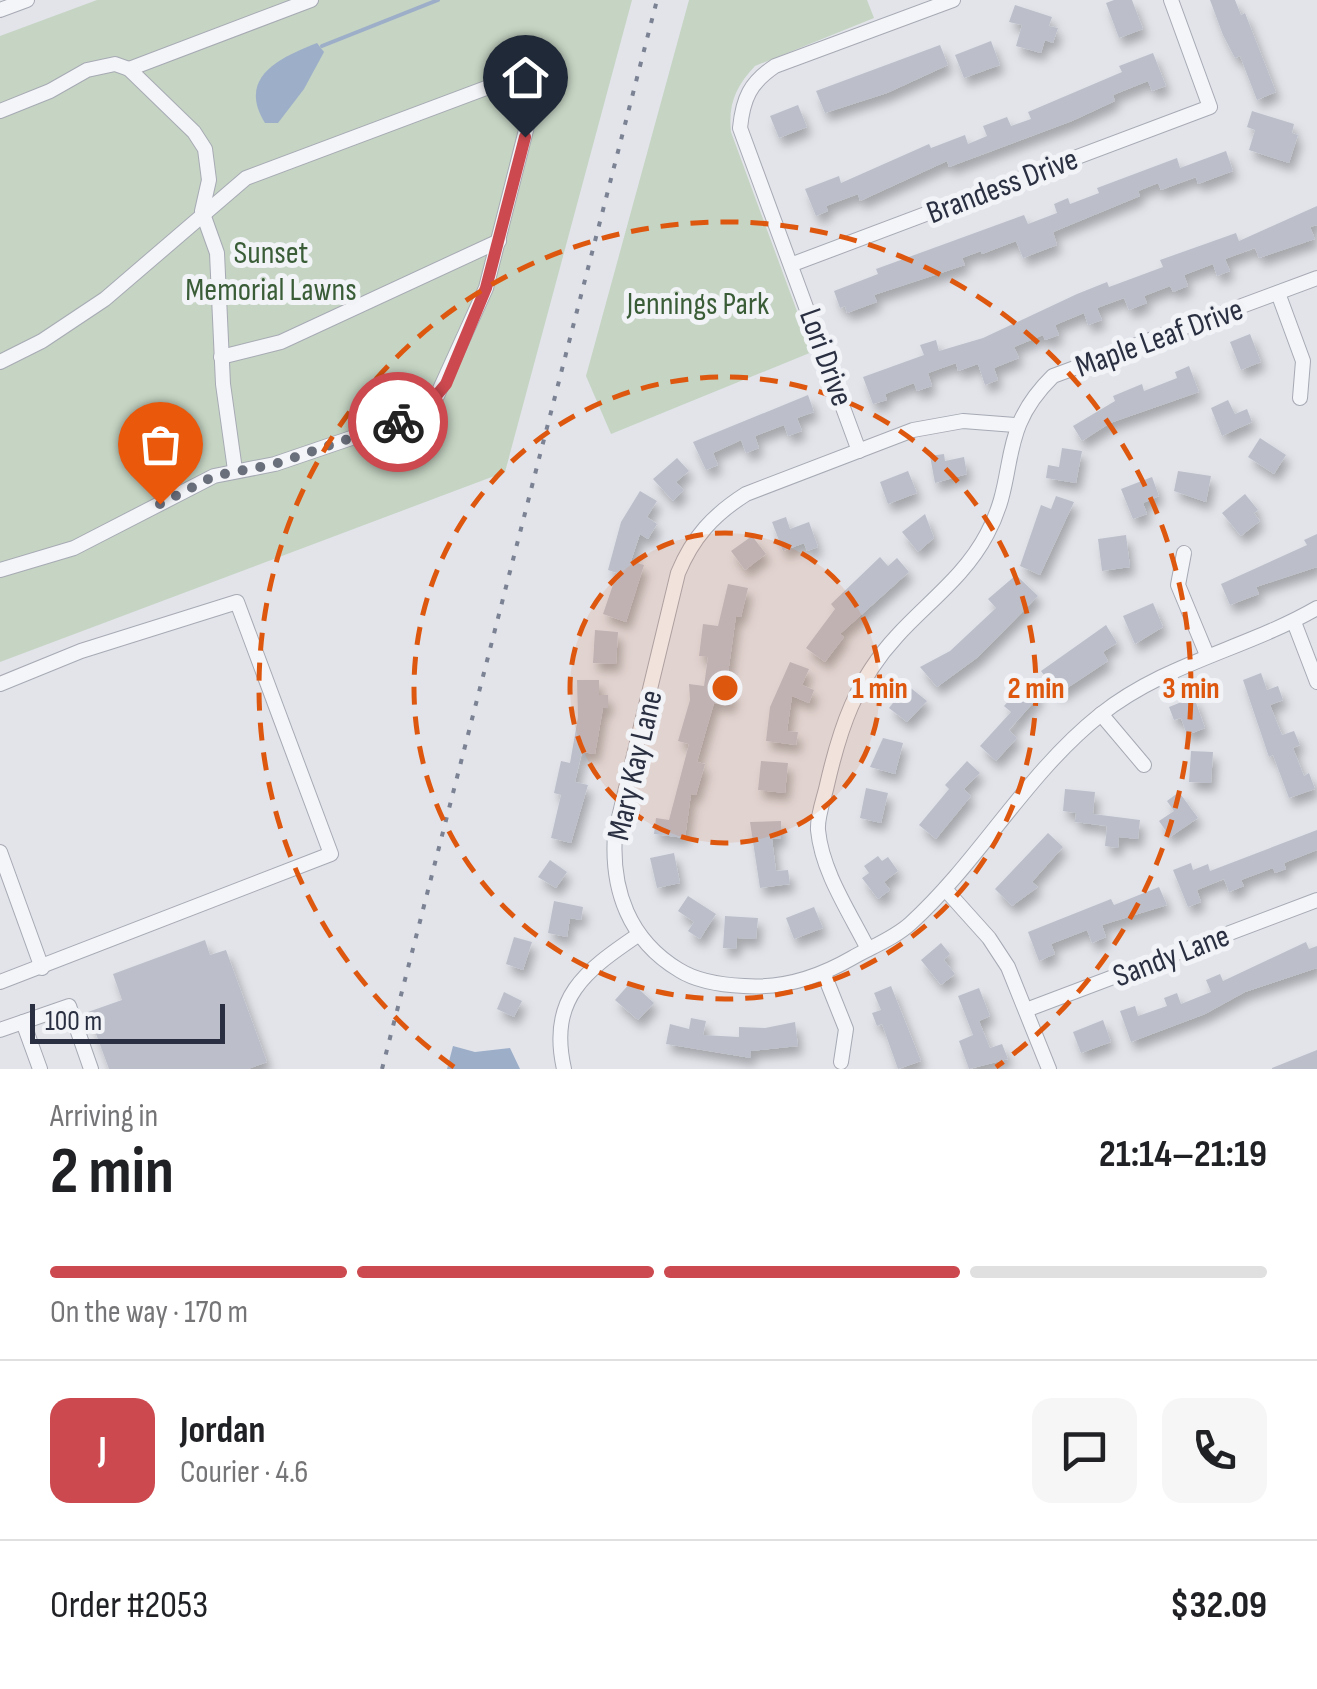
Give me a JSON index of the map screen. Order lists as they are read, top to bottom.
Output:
{
  "streets": {
    "street": [
      "Brandess Drive",
      "Maple Leaf Drive",
      "Lori Drive",
      "Mary Kay Lane",
      "Sandy Lane"
    ]
  },
  "crossings": [
    ["Brandess Drive", "Lori Drive"],
    ["Maple Leaf Drive", "Mary Kay Lane"],
    ["Lori Drive", "Mary Kay Lane"]
  ],
  "parks": ["Sunset Memorial Lawns", "Jennings Park"],
  "scale_bar": "100 m",
  "page": {
    "scale": "100 m",
    "heading": ["2 min", "Arriving in", "21:14–21:19"],
    "panel": [
      "Jordan",
      "Courier · 4.6",
      "Order #2053",
      "$32.09"
    ],
    "bar": "On the way · 170 m",
    "round": "J"
  },
  "rings": ["1 min", "2 min", "3 min"]
}
